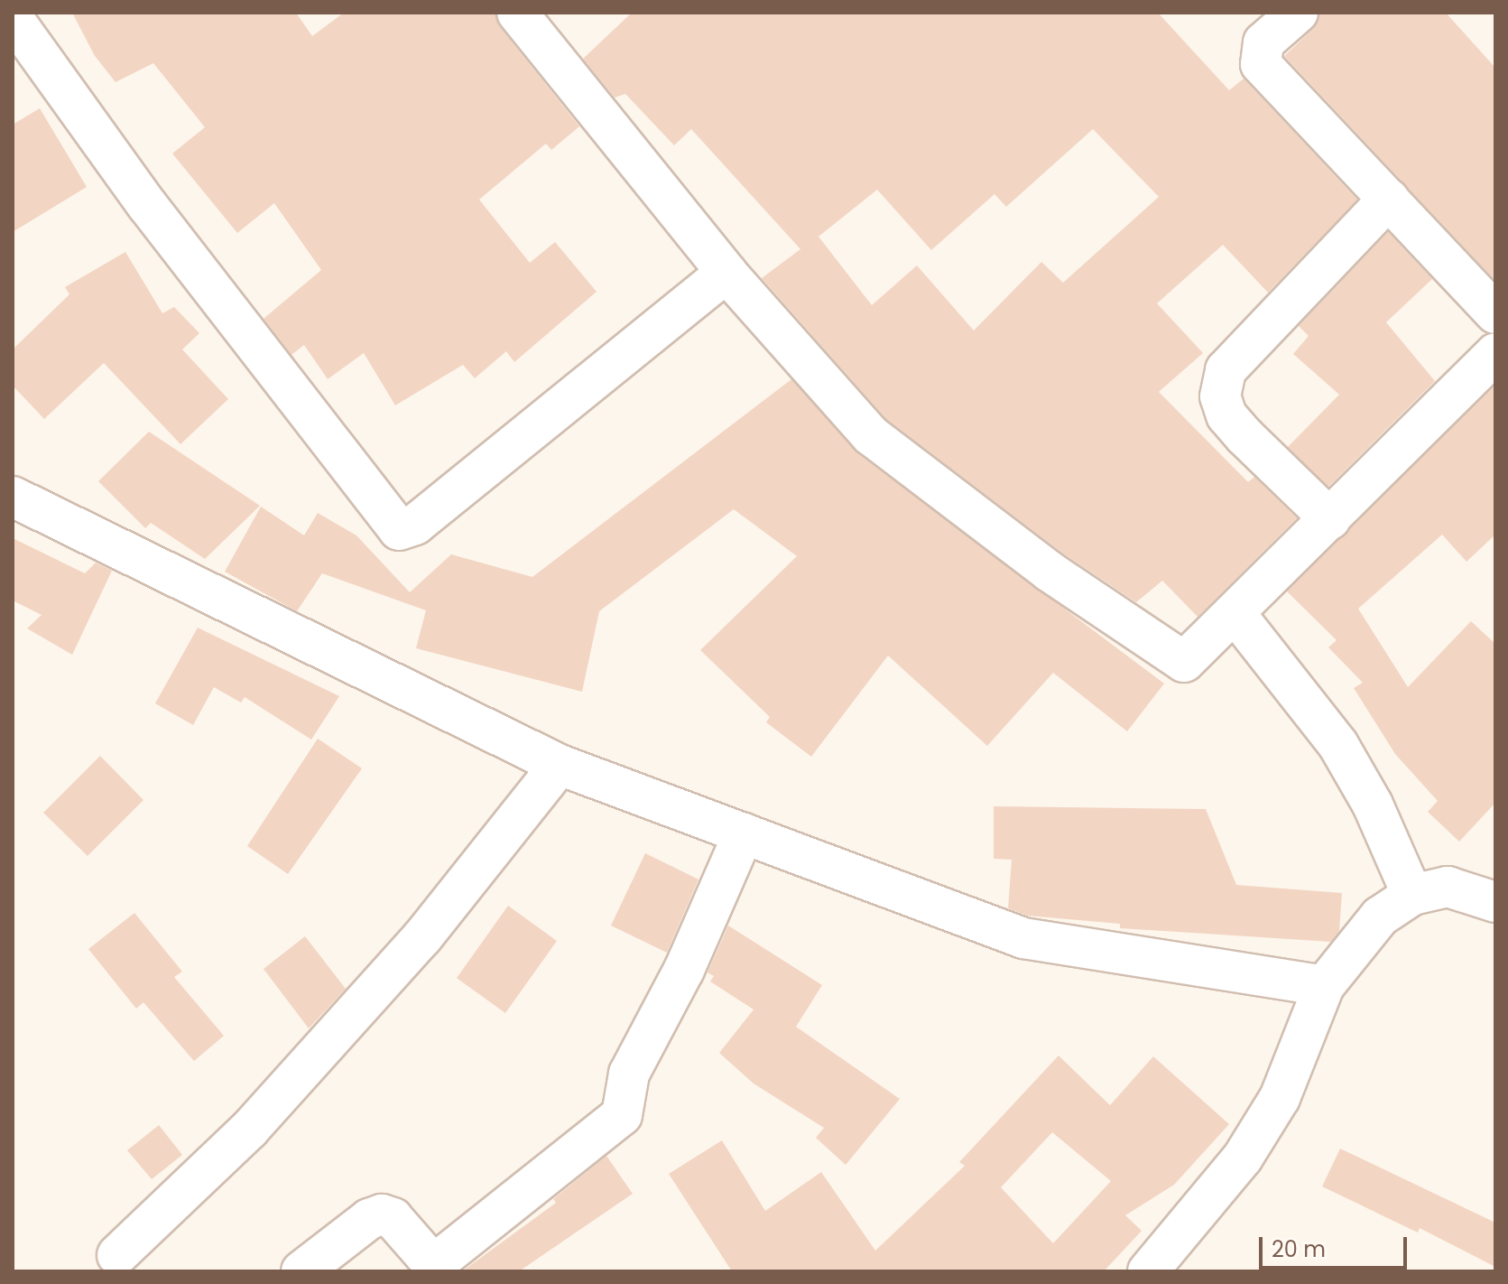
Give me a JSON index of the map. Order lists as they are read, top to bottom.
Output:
{
  "scale_bar": "20 m"
}
